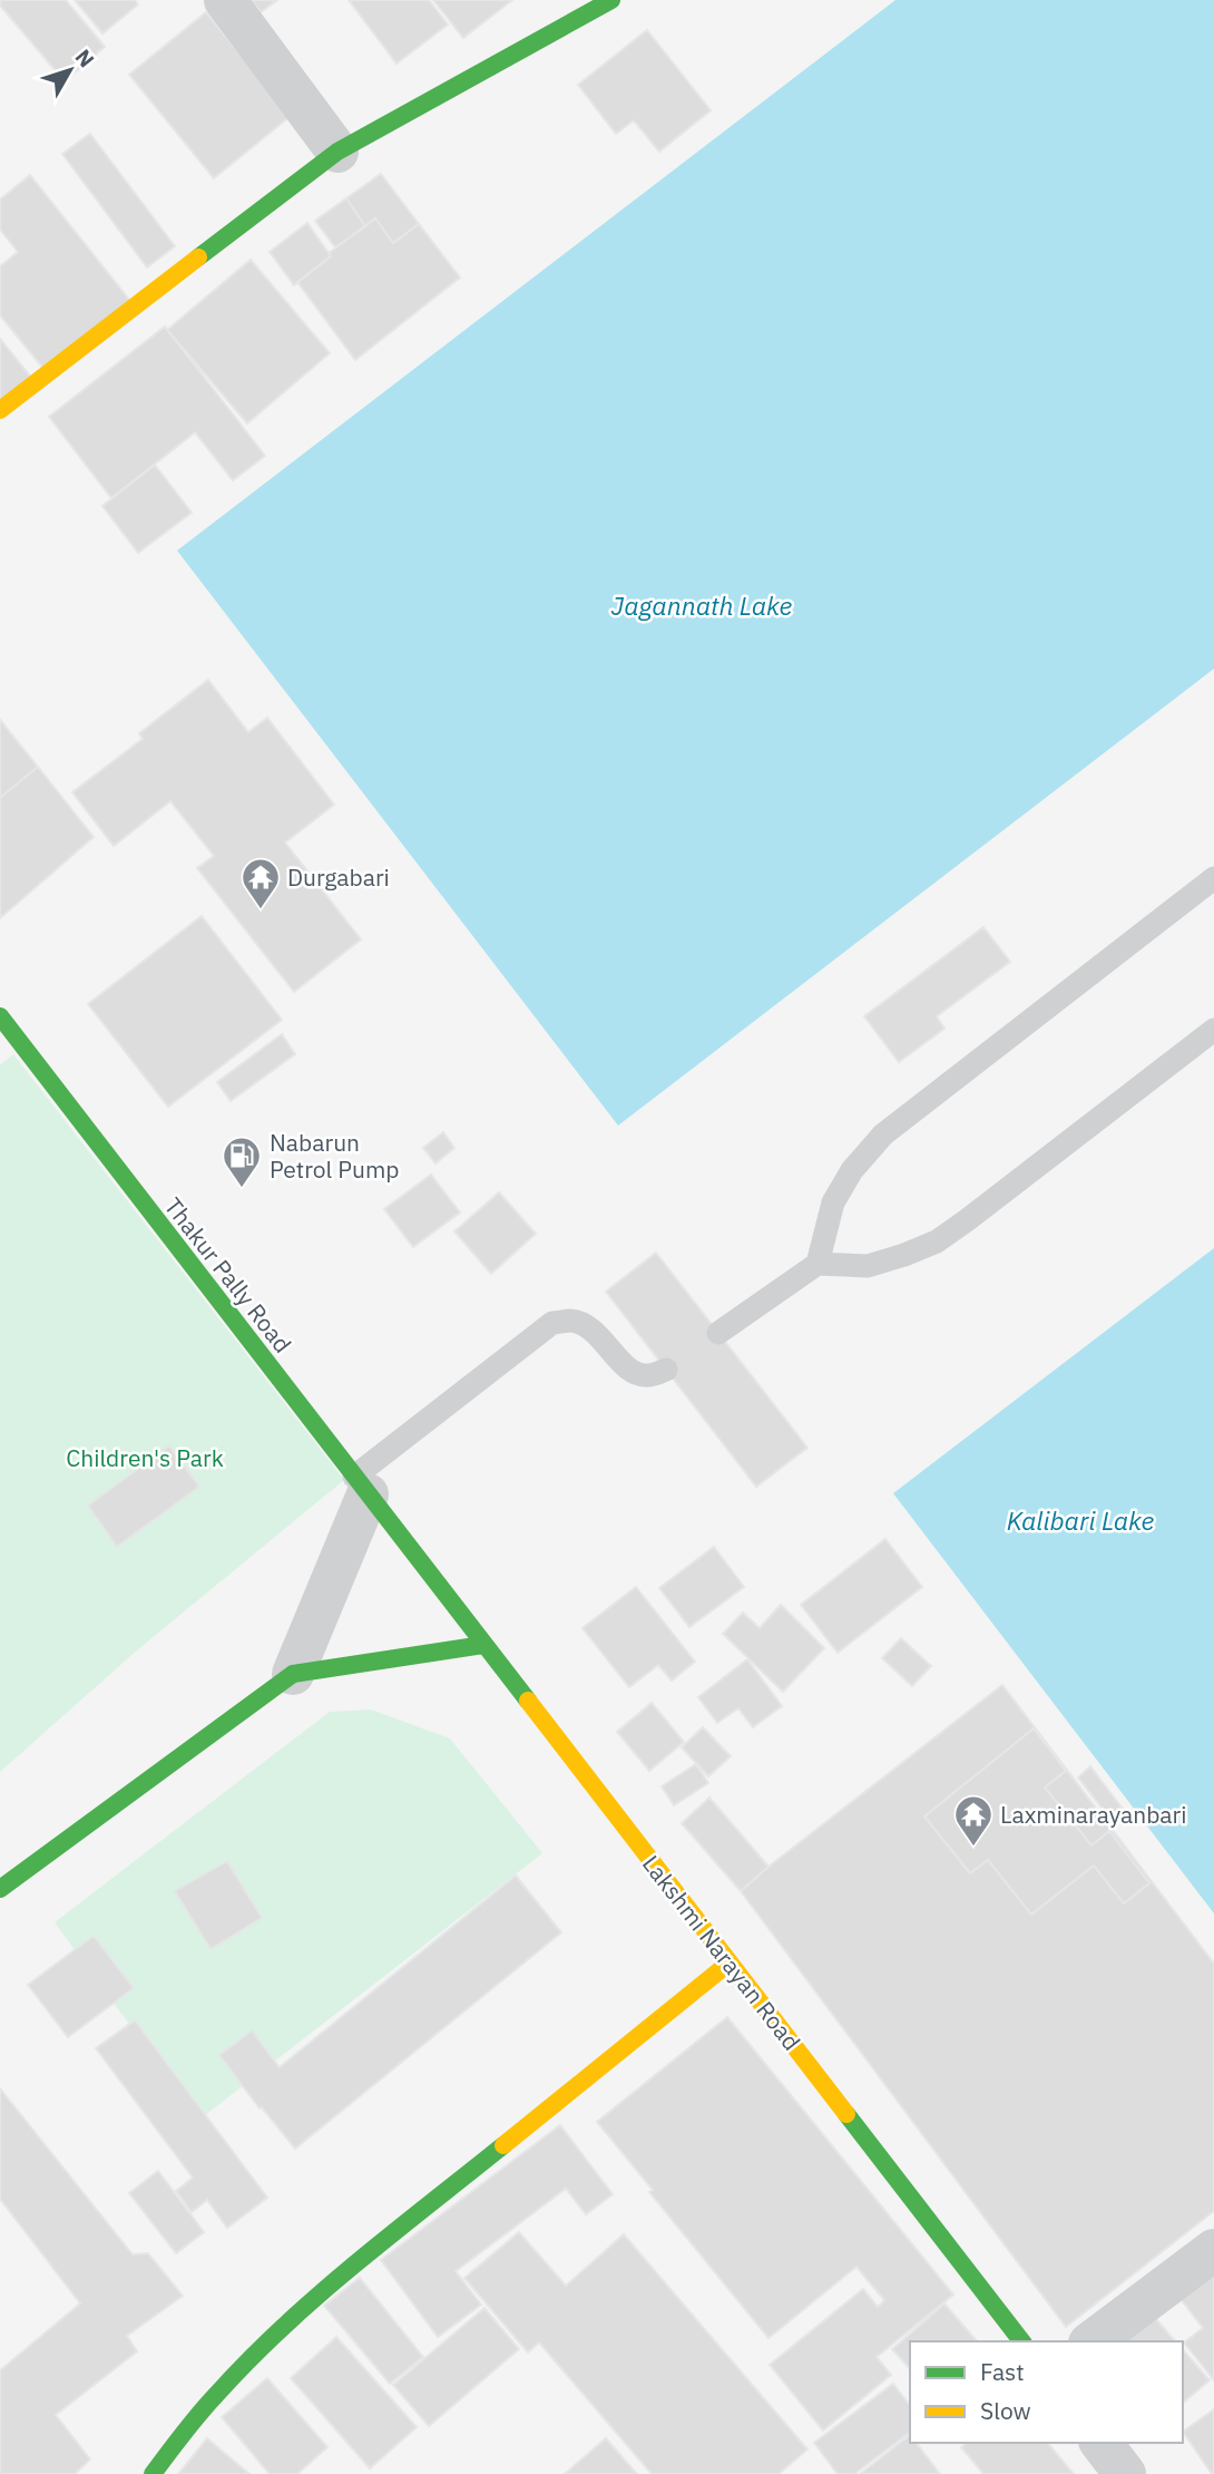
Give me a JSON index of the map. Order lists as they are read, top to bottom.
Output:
{
  "streets": {
    "street": ["Thakur Pally Road", "Lakshmi Narayan Road"]
  },
  "crossings": [
    ["Thakur Pally Road", "Lakshmi Narayan Road"]
  ],
  "water": ["Jagannath Lake", "Kalibari Lake"],
  "parks": ["Children's Park"],
  "places": {
    "temple": ["Durgabari", "Laxminarayanbari"],
    "fuel station": ["Nabarun Petrol Pump"]
  },
  "legend": ["Fast", "Slow"],
  "north": "top right"
}
